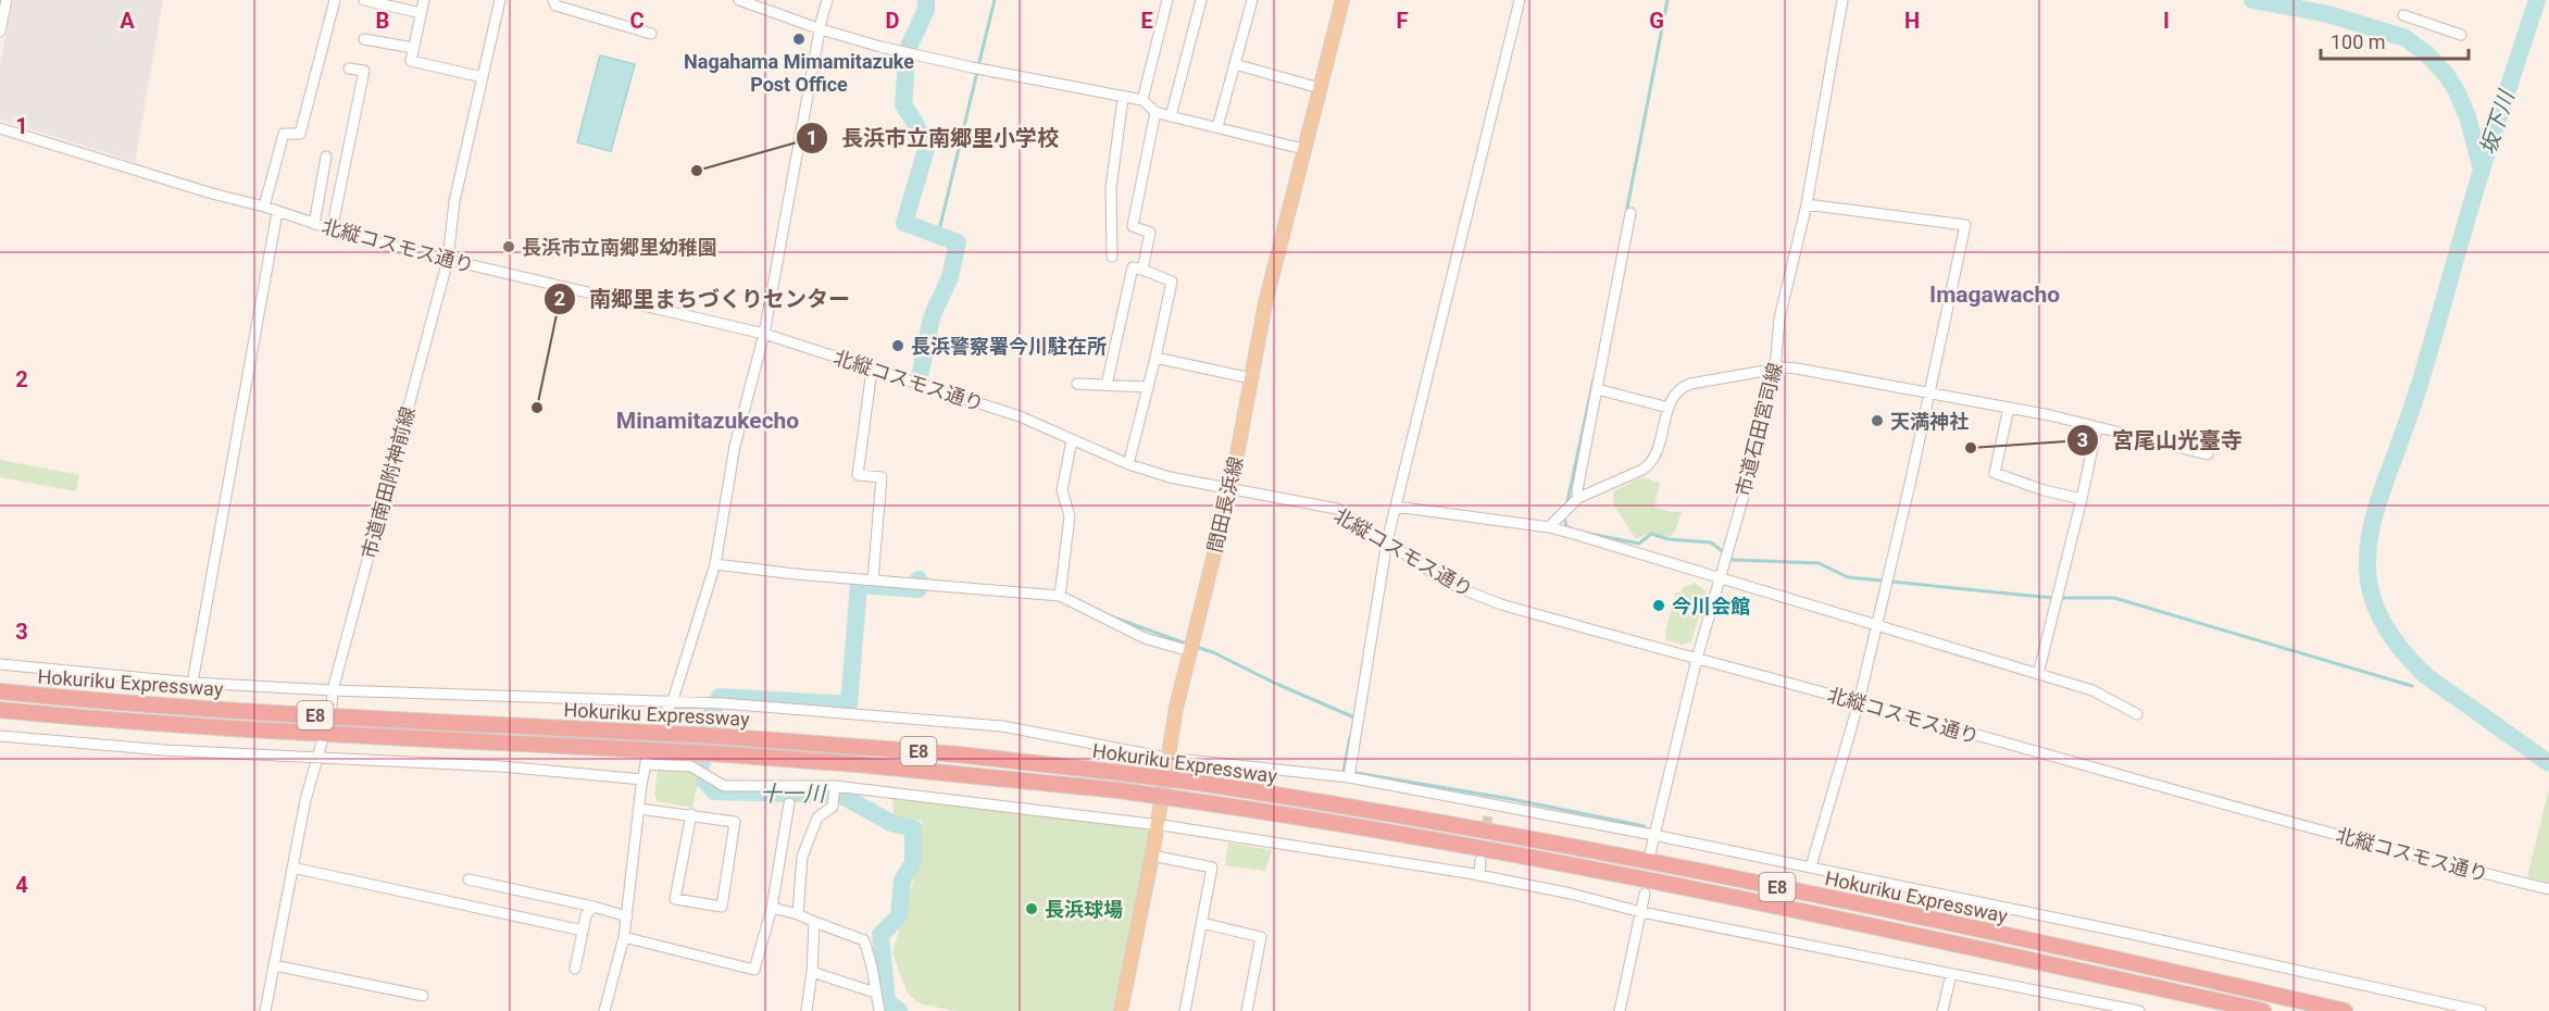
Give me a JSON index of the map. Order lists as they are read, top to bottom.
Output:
{
  "streets": {
    "highway": ["Hokuriku Expressway", "E8"],
    "main road": ["間田長浜線"],
    "street": ["北縦コスモス通り", "市道石田宮司線", "市道南田附神前線"]
  },
  "crossings": [
    ["北縦コスモス通り", "市道石田宮司線"],
    ["北縦コスモス通り", "市道南田附神前線"],
    ["北縦コスモス通り", "間田長浜線"]
  ],
  "districts": ["Imagawacho", "Minamitazukecho"],
  "water": ["坂下川", "十一川"],
  "places": [
    "Nagahama Mimamitazuke Post Office",
    "長浜市立南郷里小学校",
    "長浜市立南郷里幼稚園",
    "長浜警察署今川駐在所",
    "南郷里まちづくりセンター",
    "天満神社",
    "宮尾山光臺寺",
    "今川会館",
    "長浜球場"
  ],
  "scale_bar": "100 m",
  "grid": {
    "columns": [
      "A",
      "B",
      "C",
      "D",
      "E",
      "F",
      "G",
      "H",
      "I"
    ],
    "rows": [
      "1",
      "2",
      "3",
      "4"
    ]
  }
}
